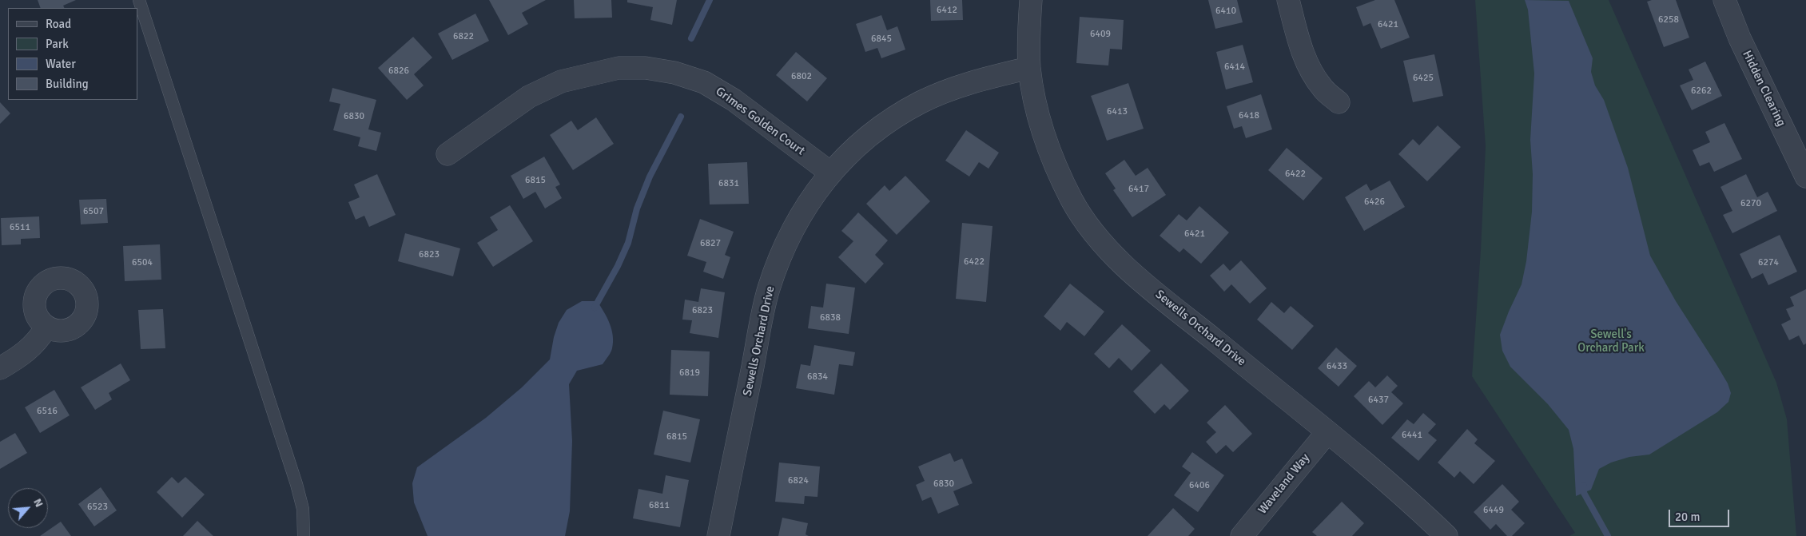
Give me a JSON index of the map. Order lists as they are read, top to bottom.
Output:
{
  "streets": {
    "street": [
      "Hidden Clearing",
      "Grimes Golden Court",
      "Sewells Orchard Drive",
      "Waveland Way"
    ]
  },
  "crossings": [
    ["Grimes Golden Court", "Sewells Orchard Drive"],
    ["Sewells Orchard Drive", "Waveland Way"]
  ],
  "parks": ["Sewell's Orchard Park"],
  "house_numbers": [
    "6412",
    "6410",
    "6258",
    "6421",
    "6409",
    "6822",
    "6845",
    "6414",
    "6826",
    "6802",
    "6425",
    "6262",
    "6413",
    "6418",
    "6830",
    "6422",
    "6815",
    "6831",
    "6417",
    "6426",
    "6270",
    "6507",
    "6511",
    "6421",
    "6827",
    "6823",
    "6422",
    "6504",
    "6274",
    "6823",
    "6838",
    "6433",
    "6819",
    "6834",
    "6437",
    "6516",
    "6441",
    "6815",
    "6824",
    "6830",
    "6406",
    "6811",
    "6523",
    "6449"
  ],
  "legend": [
    "Road",
    "Park",
    "Water",
    "Building"
  ],
  "scale_bar": "20 m",
  "north": "top right"
}
